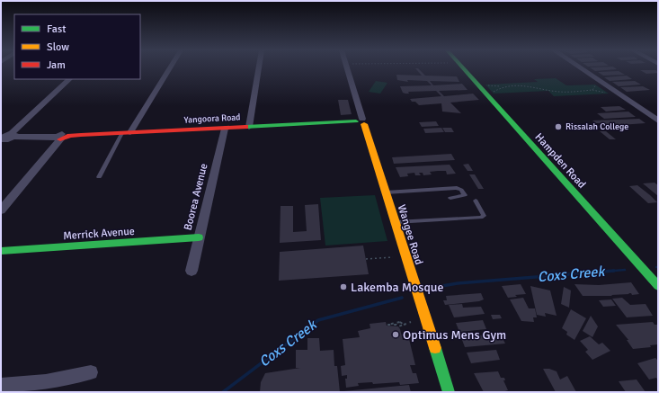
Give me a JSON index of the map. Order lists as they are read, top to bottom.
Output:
{
  "streets": {
    "street": [
      "Yangoora Road",
      "Hampden Road",
      "Boorea Avenue",
      "Merrick Avenue",
      "Wangee Road"
    ]
  },
  "crossings": [
    ["Yangoora Road", "Boorea Avenue"],
    ["Yangoora Road", "Wangee Road"],
    ["Boorea Avenue", "Merrick Avenue"]
  ],
  "water": ["Coxs Creek"],
  "places": ["Rissalah College", "Lakemba Mosque", "Optimus Mens Gym"],
  "legend": ["Fast", "Slow", "Jam"]
}
